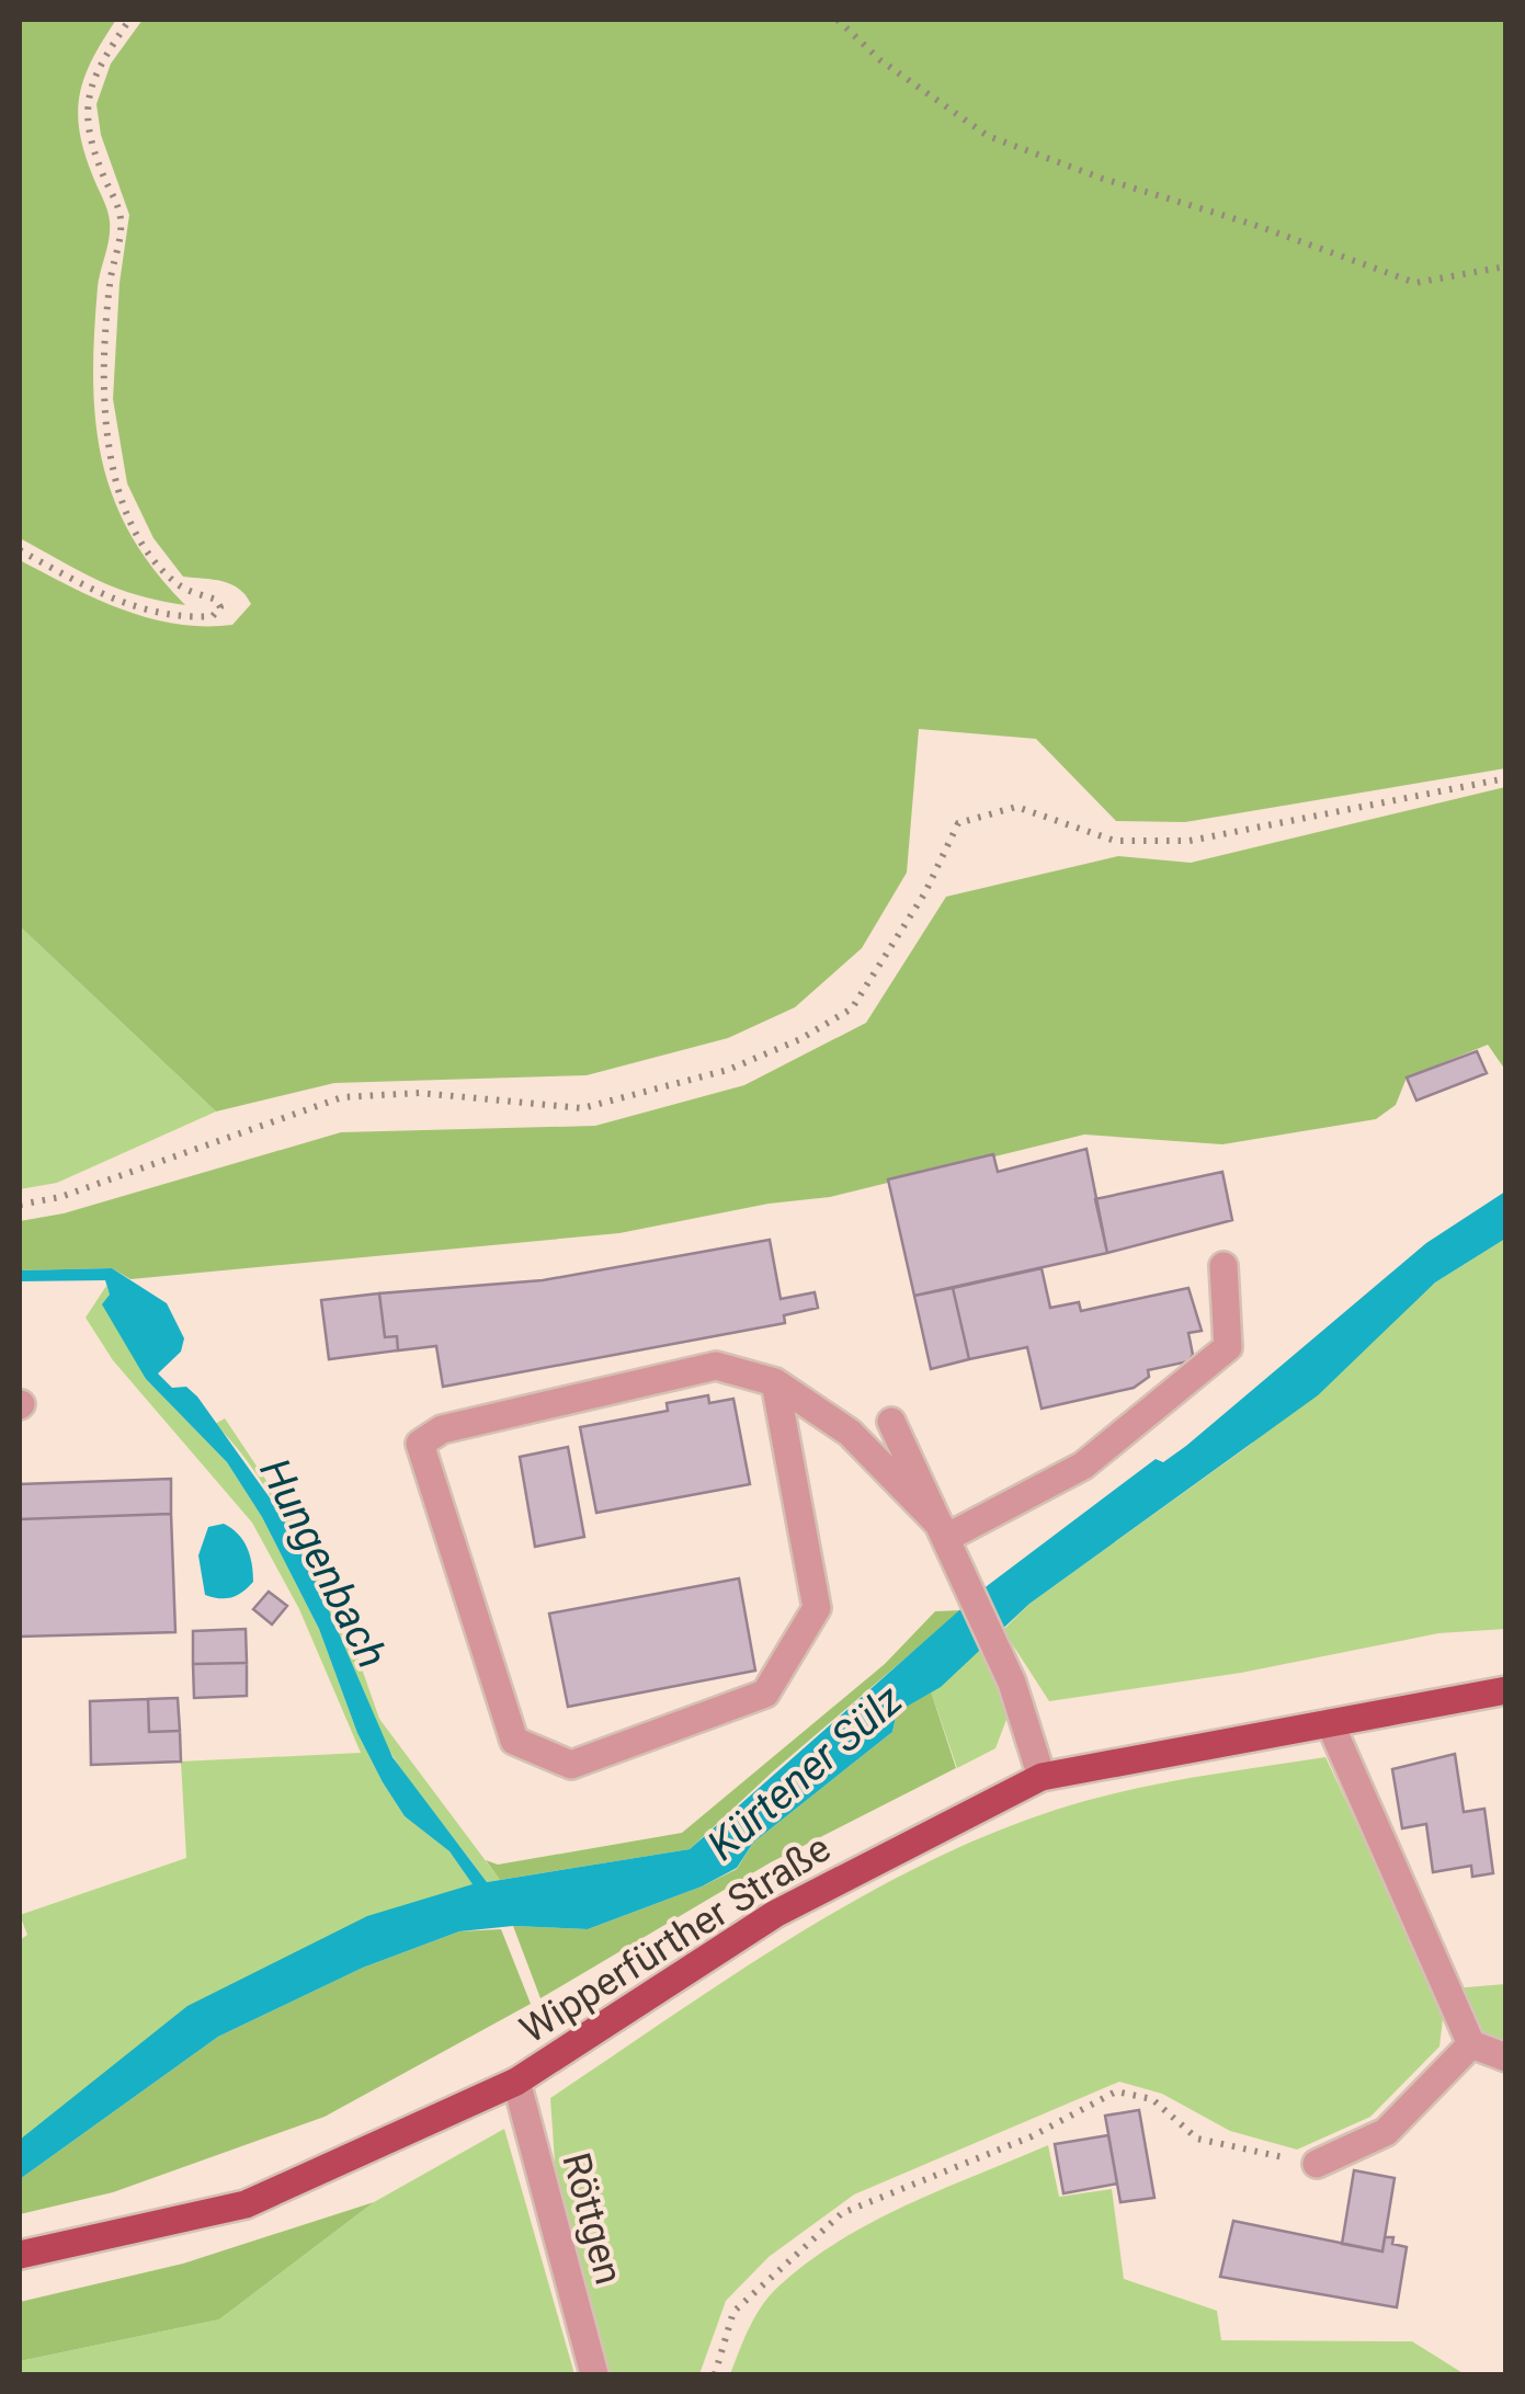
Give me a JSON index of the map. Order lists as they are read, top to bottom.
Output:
{
  "streets": {
    "main road": ["Wipperfürther Straße"],
    "street": ["Röttgen"]
  },
  "crossings": [
    ["Wipperfürther Straße", "Röttgen"]
  ],
  "water": ["Hungenbach", "Kürtener Sülz"]
}
